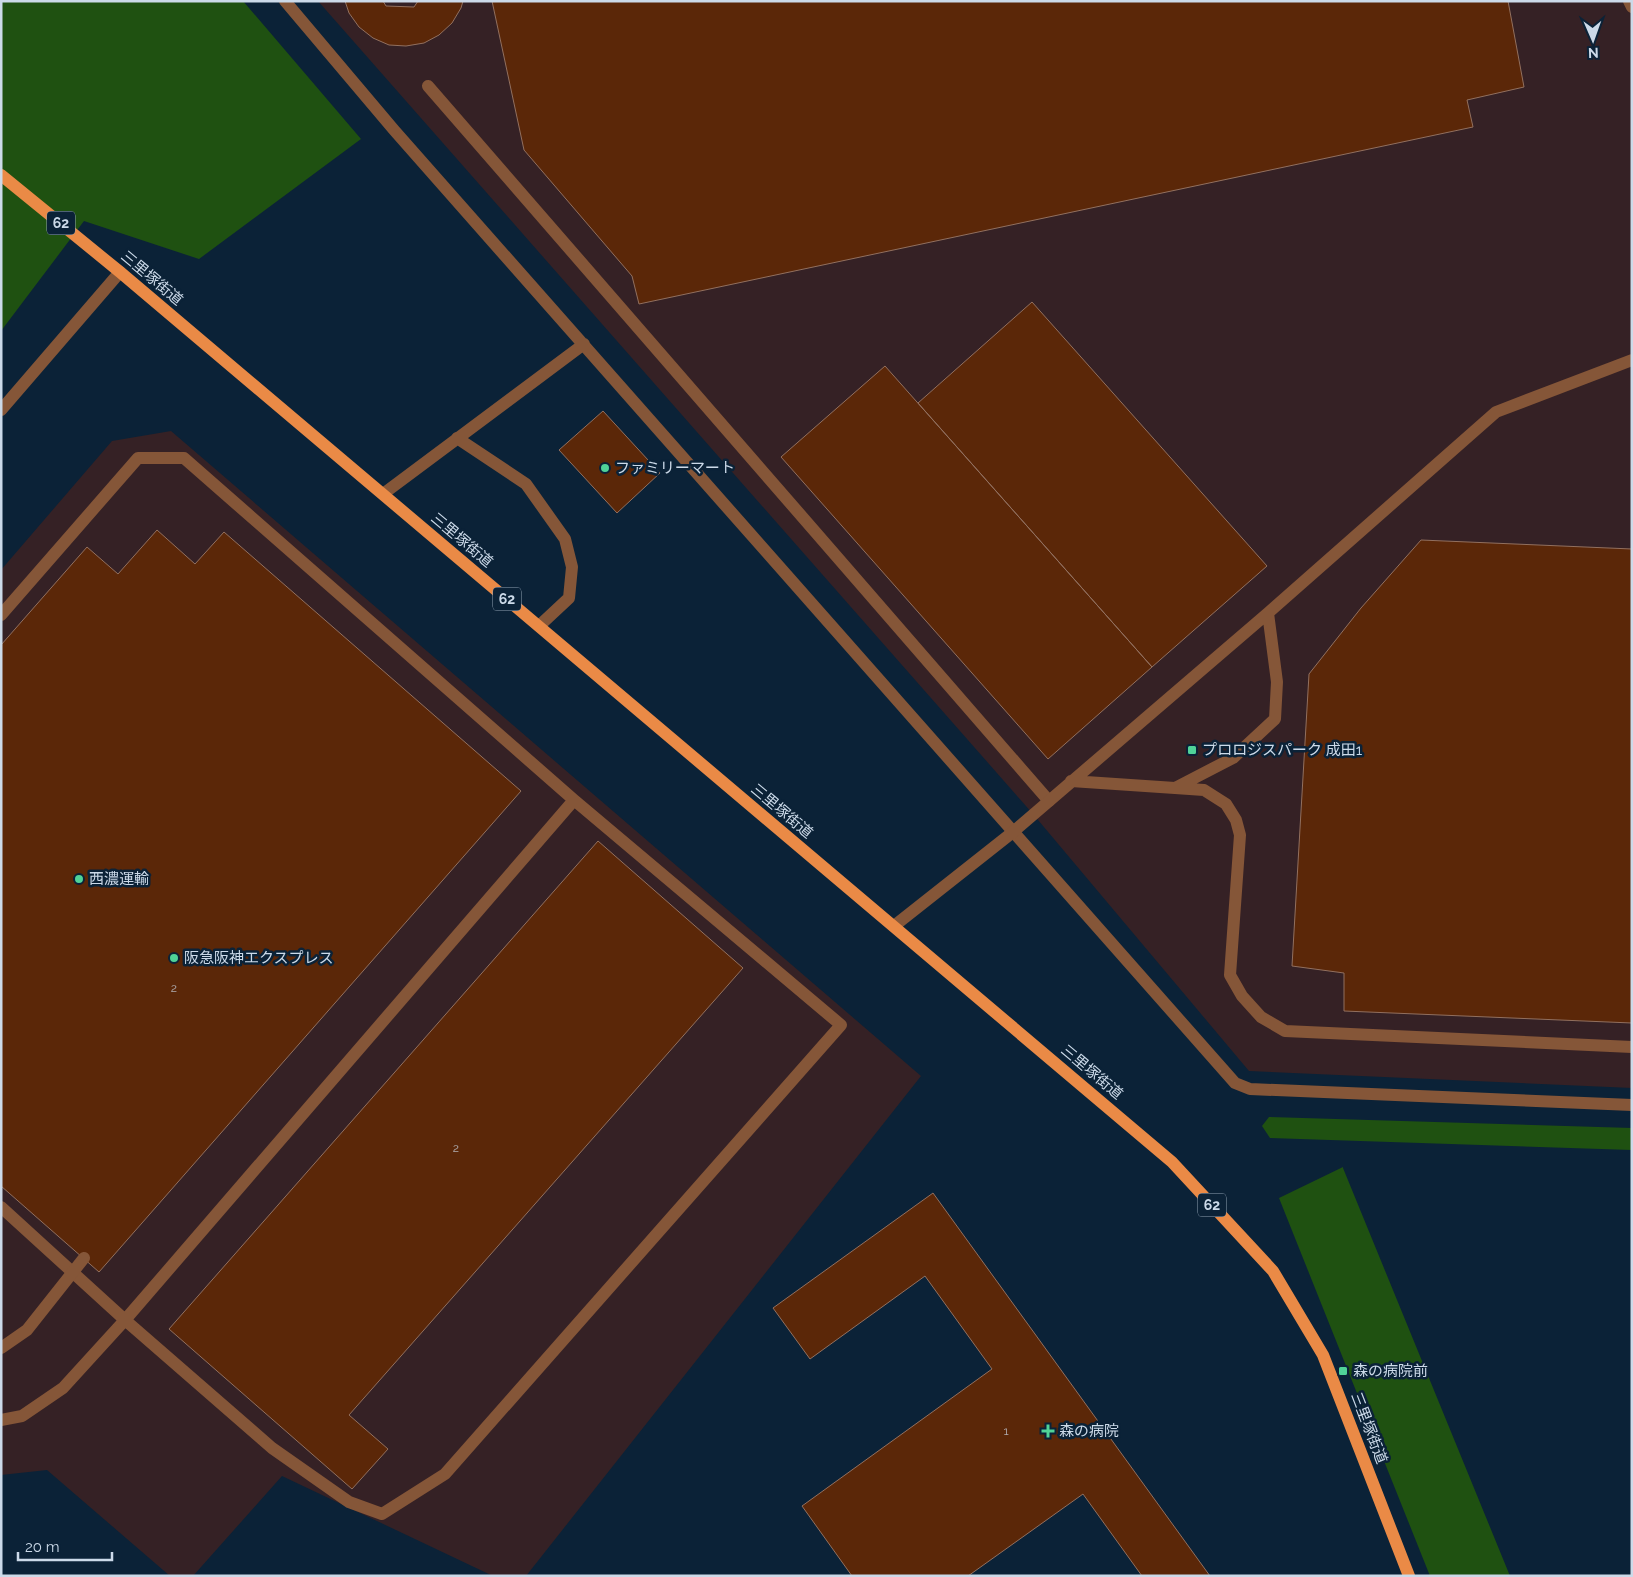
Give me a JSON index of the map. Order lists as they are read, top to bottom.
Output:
{
  "streets": {
    "main road": ["62", "三里塚街道"]
  },
  "places": {
    "other": ["ファミリーマート", "西濃運輸", "阪急阪神エクスプレス"],
    "transit": ["プロロジスパーク 成田1", "森の病院前"],
    "health": ["森の病院"]
  },
  "house_numbers": ["2", "2", "1"],
  "scale_bar": "20 m",
  "north": "bottom"
}
